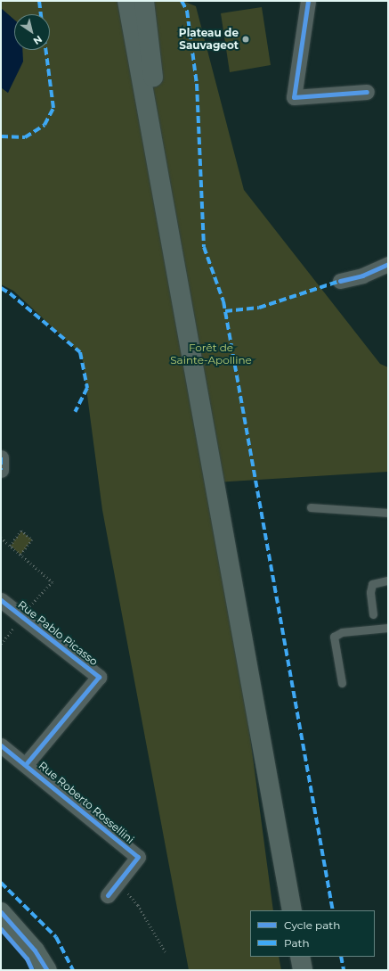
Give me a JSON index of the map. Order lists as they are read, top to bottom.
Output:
{
  "streets": {
    "street": ["Rue Pablo Picasso", "Rue Roberto Rossellini"]
  },
  "crossings": [
    ["Rue Pablo Picasso", "Rue Roberto Rossellini"]
  ],
  "parks": ["Forêt de Sainte-Apolline"],
  "places": ["Plateau de Sauvageot"],
  "legend": ["Cycle path", "Path"],
  "north": "bottom right"
}
